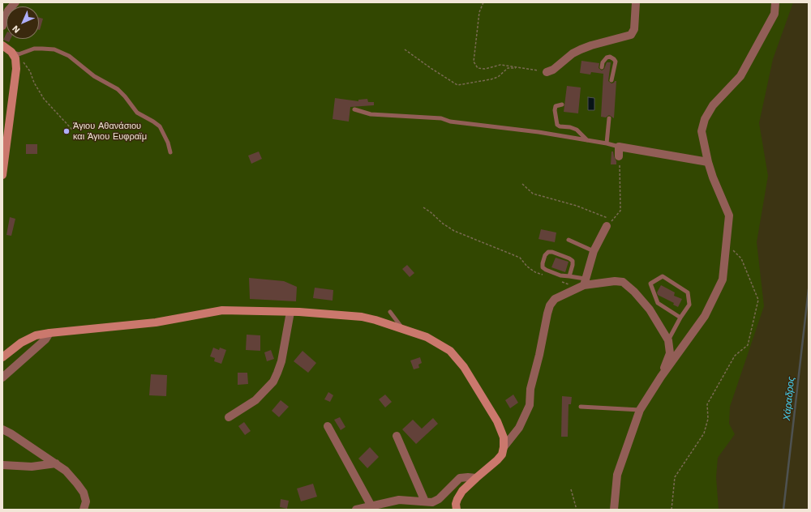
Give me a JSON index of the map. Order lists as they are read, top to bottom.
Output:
{
  "water": ["Χάραδρος"],
  "places": ["Άγιου Αθανάσιου και Άγιου Ευφραϊμ"],
  "north": "bottom left"
}
